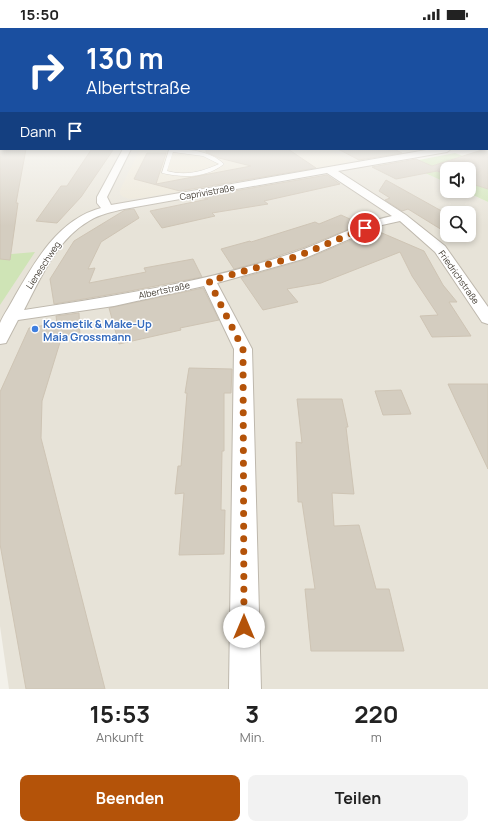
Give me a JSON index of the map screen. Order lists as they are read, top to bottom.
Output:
{
  "streets": {
    "street": [
      "Caprivistraße",
      "Lieneschweg",
      "Friedrichstraße",
      "Albertstraße"
    ]
  },
  "crossings": [
    ["Caprivistraße", "Lieneschweg"],
    ["Caprivistraße", "Friedrichstraße"],
    ["Lieneschweg", "Albertstraße"],
    ["Friedrichstraße", "Albertstraße"]
  ],
  "places": ["Kosmetik & Make-Up Maia Grossmann"],
  "page": {
    "status": "15:50",
    "turn": ["130 m", "Albertstraße"],
    "then": "Dann",
    "eta": [
      "15:53",
      "Ankunft",
      "3",
      "Min.",
      "220",
      "m"
    ],
    "buttons": ["Beenden", "Teilen"]
  }
}
